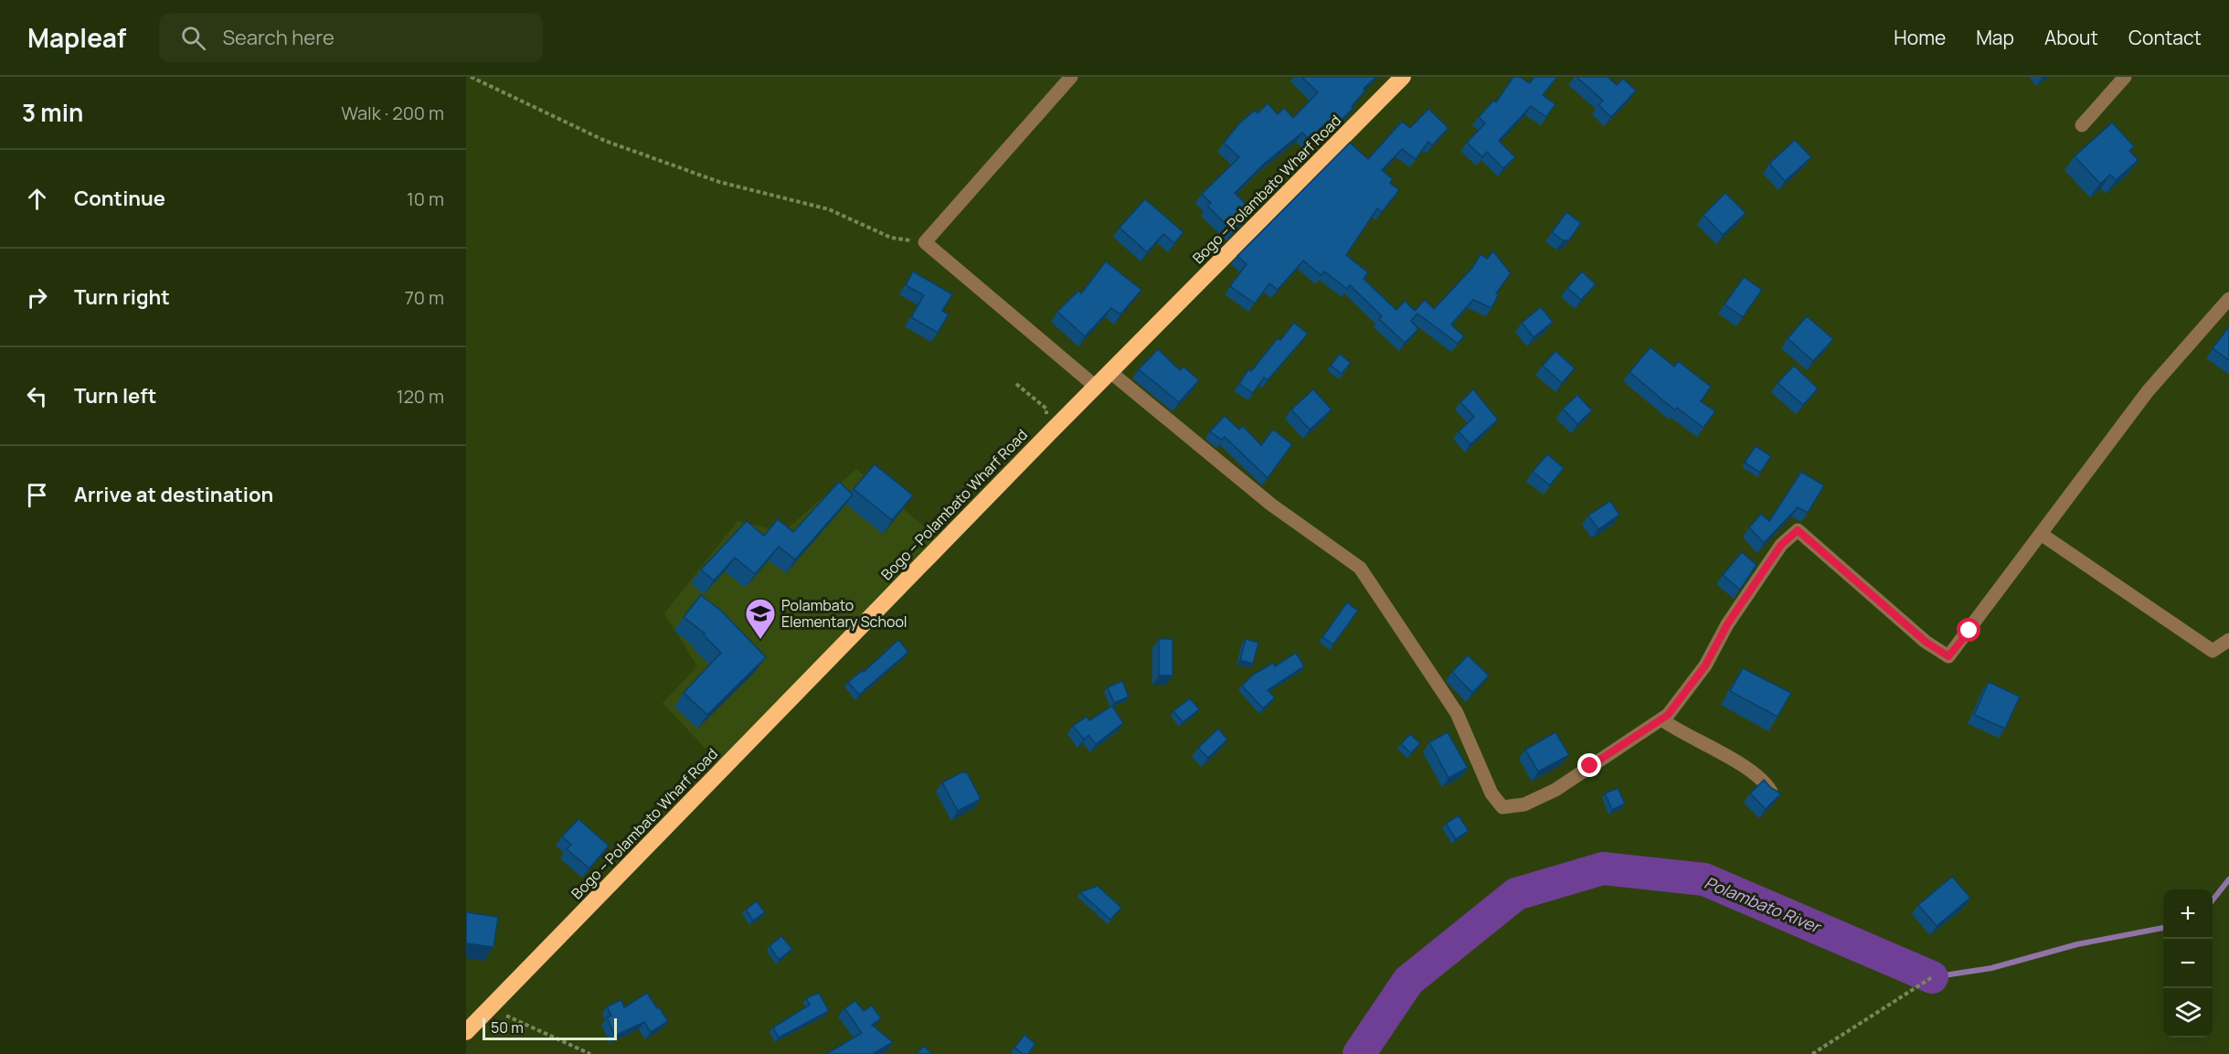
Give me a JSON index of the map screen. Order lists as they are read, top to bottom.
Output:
{
  "streets": {
    "highway": ["Bogo – Polambato Wharf Road"]
  },
  "water": ["Polambato River"],
  "places": {
    "school or university": ["Polambato Elementary School"]
  },
  "scale_bar": "50 m",
  "page": {
    "header": "Mapleaf",
    "search": "Search here",
    "nav": [
      "Home",
      "Map",
      "About",
      "Contact"
    ],
    "heading": ["3 min", "Walk · 200 m"],
    "list": [
      ["Continue", "10 m"],
      ["Turn right", "70 m"],
      ["Turn left", "120 m"],
      "Arrive at destination"
    ],
    "map_buttons": ["+", "−"],
    "scale": "50 m"
  }
}
